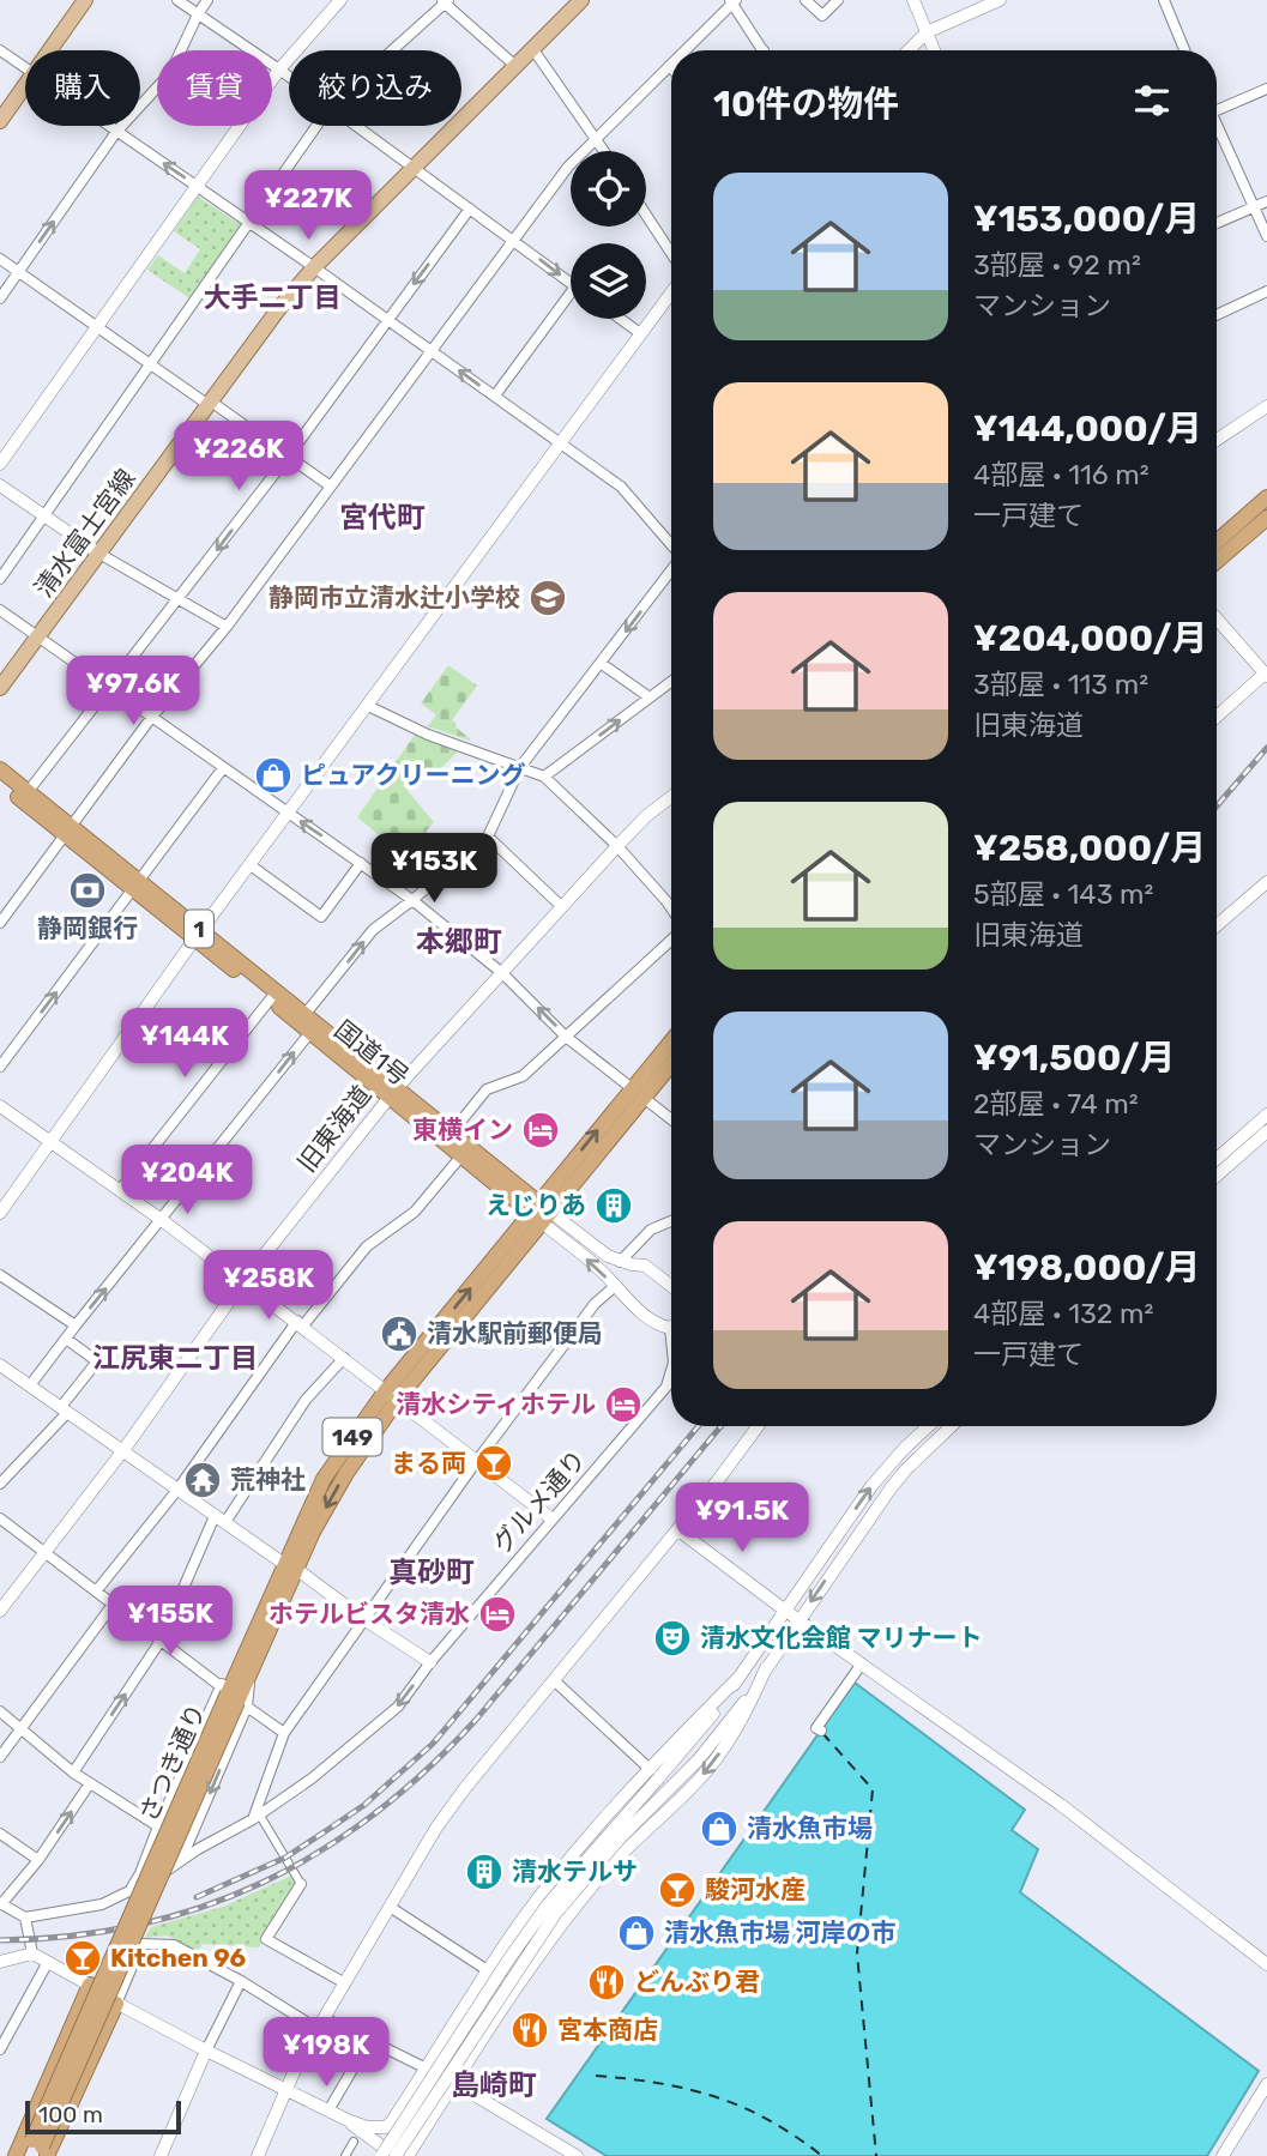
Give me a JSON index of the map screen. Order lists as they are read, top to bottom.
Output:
{
  "streets": {
    "highway": [
      "1",
      "国道1号",
      "149",
      "さつき通り"
    ],
    "main road": ["清水富士宮線"],
    "street": ["旧東海道", "グルメ通り"]
  },
  "crossings": [
    ["国道1号", "旧東海道"],
    ["国道1号", "さつき通り"]
  ],
  "districts": [
    "大手二丁目",
    "宮代町",
    "本郷町",
    "江尻東二丁目",
    "真砂町",
    "島崎町"
  ],
  "places": {
    "school or university": ["静岡市立清水辻小学校"],
    "shop": ["ピュアクリーニング", "清水魚市場", "清水魚市場 河岸の市"],
    "bank": ["静岡銀行"],
    "hotel": ["東横イン", "清水シティホテル", "ホテルビスタ清水"],
    "building": ["えじりあ", "清水テルサ"],
    "public building": ["清水駅前郵便局"],
    "bar": ["まる両", "駿河水産", "Kitchen 96"],
    "temple": ["荒神社"],
    "theatre": ["清水文化会館 マリナート"],
    "restaurant": ["どんぶり君", "宮本商店"]
  },
  "scale_bar": "100 m",
  "page": {
    "chip": ["購入", "賃貸", "絞り込み"],
    "heading": "10件の物件",
    "list": [
      {
        "name": "¥153,000/月",
        "note": "3部屋 · 92 m² · マンション"
      },
      {
        "name": "¥144,000/月",
        "note": "4部屋 · 116 m² · 一戸建て"
      },
      {
        "name": "¥204,000/月",
        "note": "3部屋 · 113 m² · 旧東海道"
      },
      {
        "name": "¥258,000/月",
        "note": "5部屋 · 143 m² · 旧東海道"
      },
      {
        "name": "¥91,500/月",
        "note": "2部屋 · 74 m² · マンション"
      },
      {
        "name": "¥198,000/月",
        "note": "4部屋 · 132 m² · 一戸建て"
      }
    ],
    "price": [
      "¥227K",
      "¥226K",
      "¥97.6K",
      "¥153K",
      "¥144K",
      "¥204K",
      "¥258K",
      "¥91.5K",
      "¥155K",
      "¥198K"
    ],
    "scale": "100 m"
  }
}
